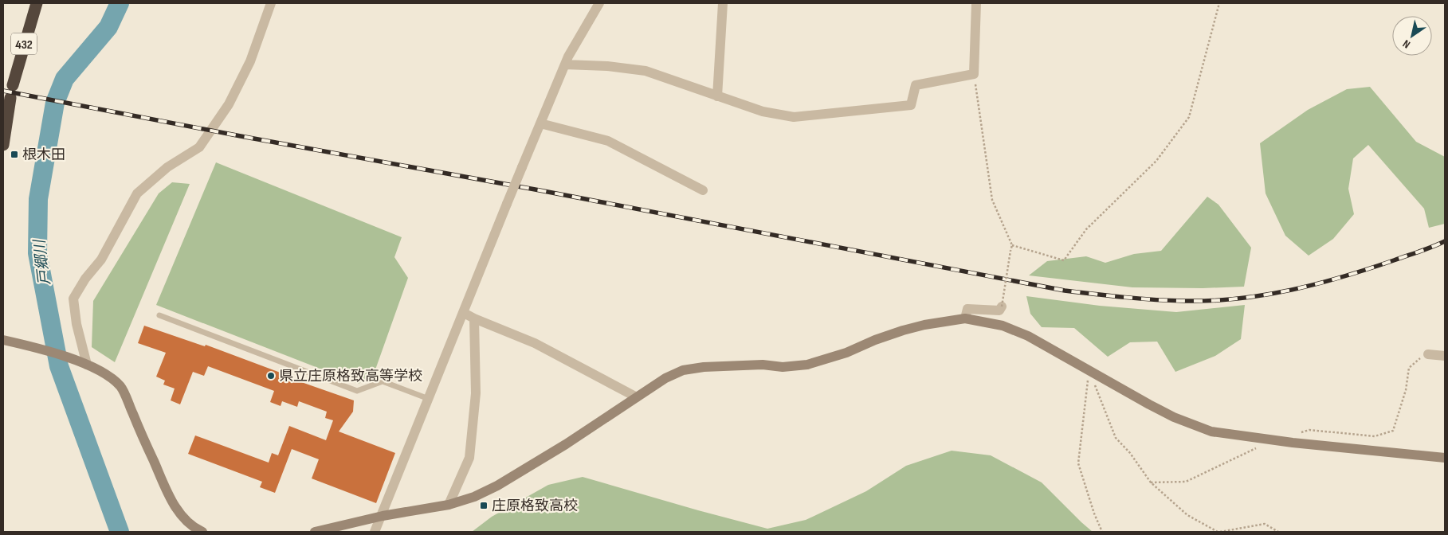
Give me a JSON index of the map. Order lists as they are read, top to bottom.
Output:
{
  "streets": {
    "highway": ["432"]
  },
  "water": ["戸郷川"],
  "places": {
    "transit": ["根木田", "庄原格致高校"],
    "other": ["県立庄原格致高等学校"]
  },
  "north": "bottom left"
}
